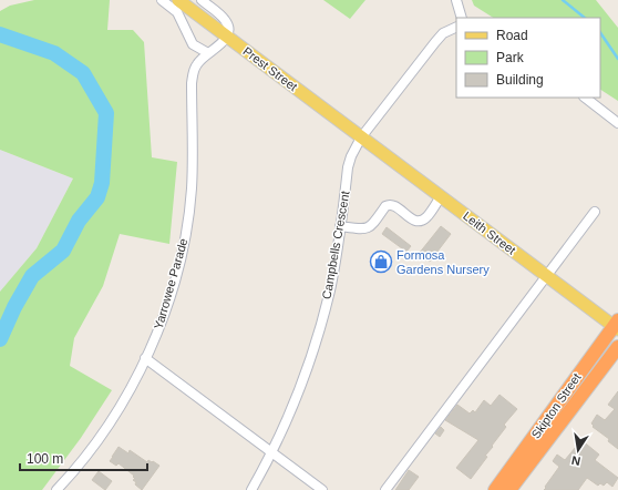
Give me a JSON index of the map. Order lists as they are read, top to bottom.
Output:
{
  "streets": {
    "highway": ["Skipton Street"],
    "main road": ["Prest Street", "Leith Street"],
    "street": ["Campbells Crescent", "Yarrowee Parade"]
  },
  "crossings": [
    ["Prest Street", "Leith Street"],
    ["Prest Street", "Campbells Crescent"],
    ["Prest Street", "Yarrowee Parade"],
    ["Leith Street", "Campbells Crescent"],
    ["Leith Street", "Skipton Street"]
  ],
  "places": {
    "shop": ["Formosa Gardens Nursery"]
  },
  "legend": ["Road", "Park", "Building"],
  "scale_bar": "100 m",
  "north": "bottom"
}
